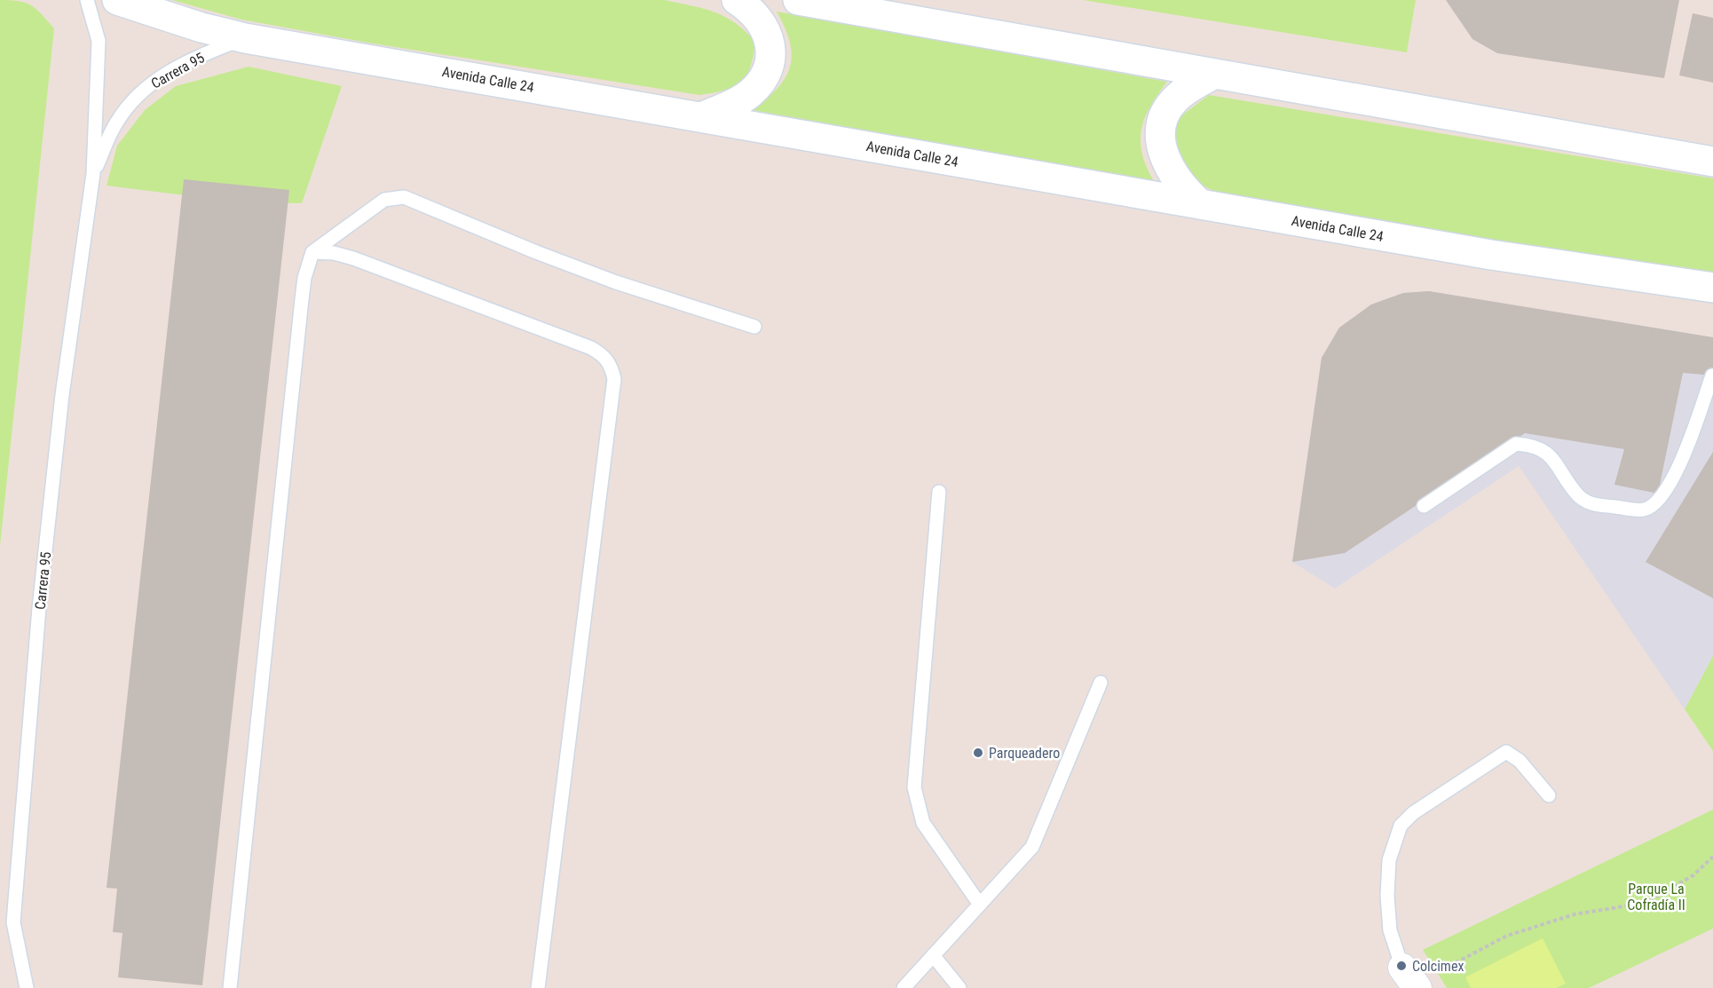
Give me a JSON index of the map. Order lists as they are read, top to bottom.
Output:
{
  "streets": {
    "main road": ["Avenida Calle 24"],
    "lane": ["Carrera 95"]
  },
  "crossings": [
    ["Carrera 95", "Avenida Calle 24"]
  ],
  "parks": ["Parque La Cofradía II"],
  "places": ["Parqueadero", "Colcimex"]
}
